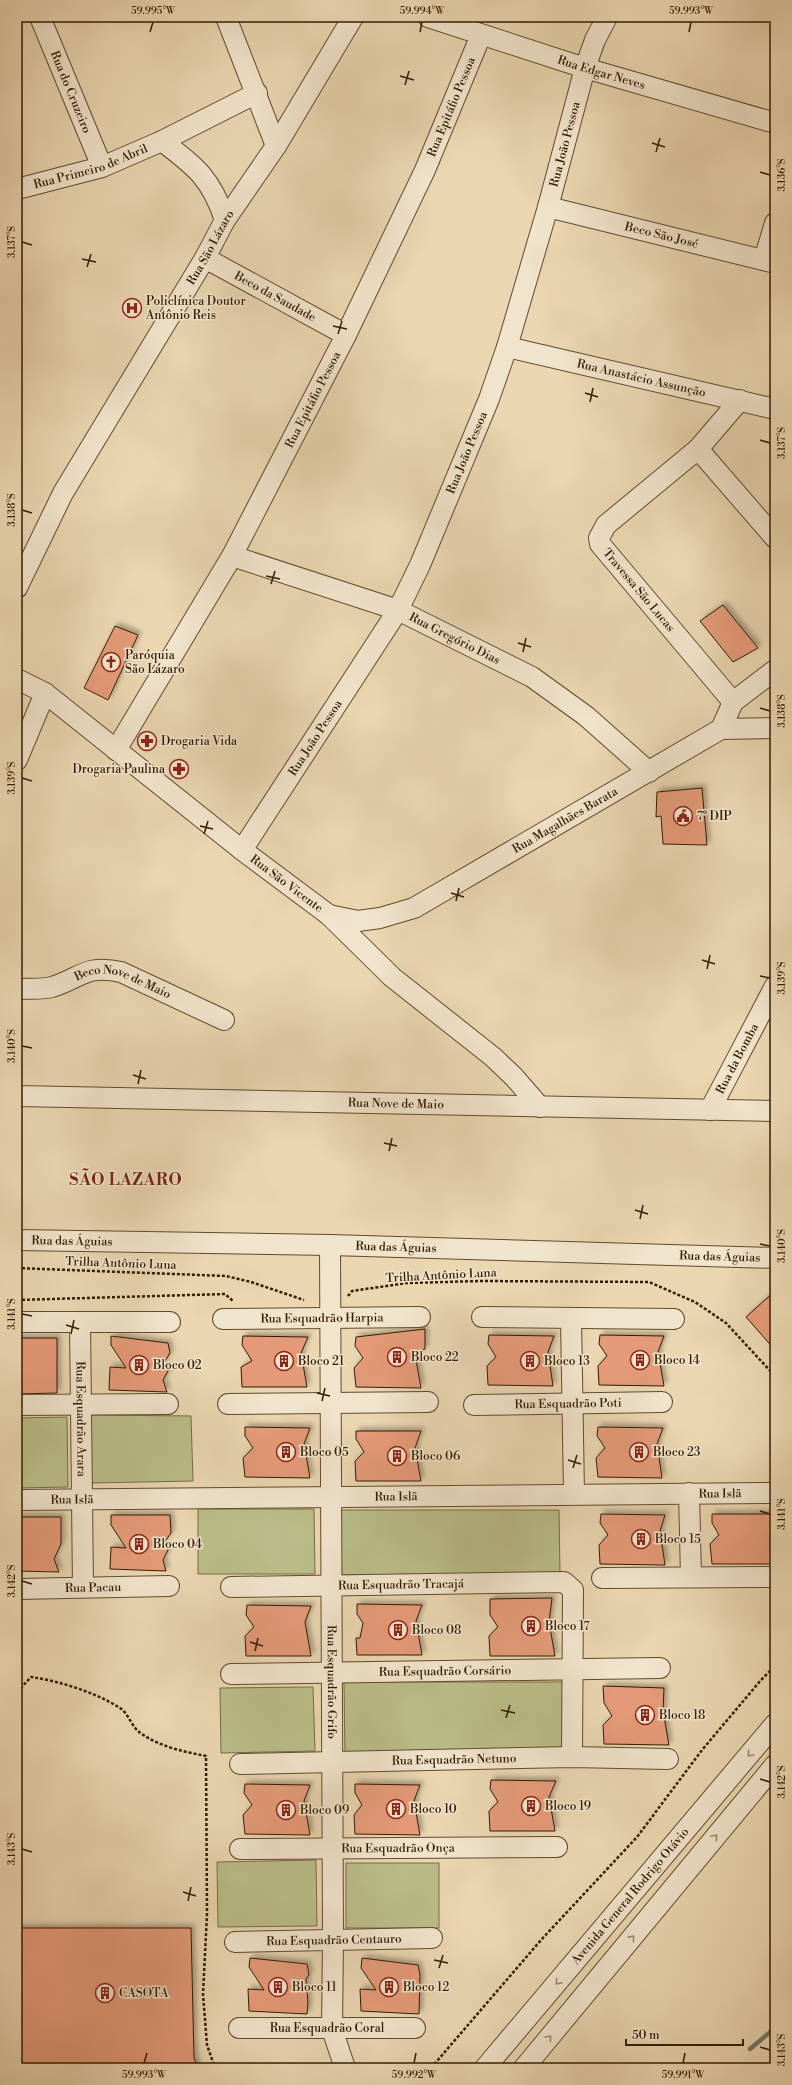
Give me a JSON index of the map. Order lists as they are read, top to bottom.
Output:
{
  "streets": {
    "street": [
      "Rua Edgar Neves",
      "Rua do Cruzeiro",
      "Rua Epitáfio Pessoa",
      "Rua João Pessoa",
      "Rua Primeiro de Abril",
      "Beco São José",
      "Rua São Lázaro",
      "Beco da Saudade",
      "Rua Anastácio Assunção",
      "Travessa São Lucas",
      "Rua Gregório Dias",
      "Rua Magalhães Barata",
      "Rua São Vicente",
      "Beco Nove de Maio",
      "Rua da Bomba",
      "Rua Nove de Maio",
      "Rua das Águias",
      "Rua Esquadrão Harpia",
      "Rua Esquadrão Poti",
      "Rua Esquadrão Arara",
      "Rua Islã",
      "Rua Esquadrão Tracajá",
      "Rua Pacau",
      "Rua Esquadrão Corsário",
      "Rua Esquadrão Grifo",
      "Rua Esquadrão Netuno",
      "Rua Esquadrão Onça",
      "Avenida General Rodrigo Otávio",
      "Rua Esquadrão Centauro",
      "Rua Esquadrão Coral"
    ],
    "path": ["Trilha Antônio Luna"]
  },
  "crossings": [
    ["Rua Edgar Neves", "Rua Epitáfio Pessoa"],
    ["Rua Edgar Neves", "Rua João Pessoa"],
    ["Rua do Cruzeiro", "Rua Primeiro de Abril"],
    ["Rua Epitáfio Pessoa", "Beco da Saudade"],
    ["Rua Epitáfio Pessoa", "Rua Gregório Dias"],
    ["Rua Epitáfio Pessoa", "Rua São Vicente"],
    ["Rua João Pessoa", "Beco São José"],
    ["Rua João Pessoa", "Rua Anastácio Assunção"],
    ["Rua João Pessoa", "Rua Gregório Dias"],
    ["Rua João Pessoa", "Rua São Vicente"],
    ["Rua Primeiro de Abril", "Rua São Lázaro"],
    ["Rua São Lázaro", "Beco da Saudade"],
    ["Rua Anastácio Assunção", "Travessa São Lucas"],
    ["Rua Gregório Dias", "Rua Magalhães Barata"],
    ["Rua Magalhães Barata", "Rua São Vicente"],
    ["Rua São Vicente", "Rua Nove de Maio"],
    ["Rua da Bomba", "Rua Nove de Maio"],
    ["Rua das Águias", "Rua Esquadrão Grifo"],
    ["Trilha Antônio Luna", "Rua Esquadrão Harpia"],
    ["Trilha Antônio Luna", "Rua Esquadrão Grifo"],
    ["Rua Esquadrão Harpia", "Rua Esquadrão Grifo"],
    ["Rua Esquadrão Arara", "Rua Islã"],
    ["Rua Esquadrão Arara", "Rua Pacau"],
    ["Rua Islã", "Rua Esquadrão Grifo"],
    ["Rua Esquadrão Tracajá", "Rua Esquadrão Corsário"],
    ["Rua Esquadrão Tracajá", "Rua Esquadrão Grifo"],
    ["Rua Esquadrão Corsário", "Rua Esquadrão Grifo"],
    ["Rua Esquadrão Grifo", "Rua Esquadrão Netuno"],
    ["Rua Esquadrão Grifo", "Rua Esquadrão Onça"],
    ["Rua Esquadrão Grifo", "Rua Esquadrão Centauro"],
    ["Rua Esquadrão Grifo", "Rua Esquadrão Coral"]
  ],
  "districts": ["SÃO LAZARO"],
  "places": {
    "hospital": ["Policlínica Doutor Antônio Reis"],
    "church": ["Paróquia São Lázaro"],
    "pharmacy": ["Drogaria Vida", "Drogaria Paulina"],
    "public building": ["7º DIP"],
    "building": [
      "Bloco 22",
      "Bloco 14",
      "Bloco 21",
      "Bloco 13",
      "Bloco 02",
      "Bloco 05",
      "Bloco 23",
      "Bloco 06",
      "Bloco 15",
      "Bloco 04",
      "Bloco 17",
      "Bloco 08",
      "Bloco 18",
      "Bloco 19",
      "Bloco 10",
      "Bloco 09",
      "Bloco 11",
      "Bloco 12",
      "CASOTA"
    ]
  },
  "scale_bar": "50 m",
  "coordinates": [
    "59.995°W",
    "59.994°W",
    "59.993°W",
    "3.136°S",
    "3.137°S",
    "3.138°S",
    "3.139°S",
    "3.140°S",
    "3.141°S",
    "3.142°S",
    "3.143°S",
    "59.992°W",
    "59.991°W"
  ]
}
